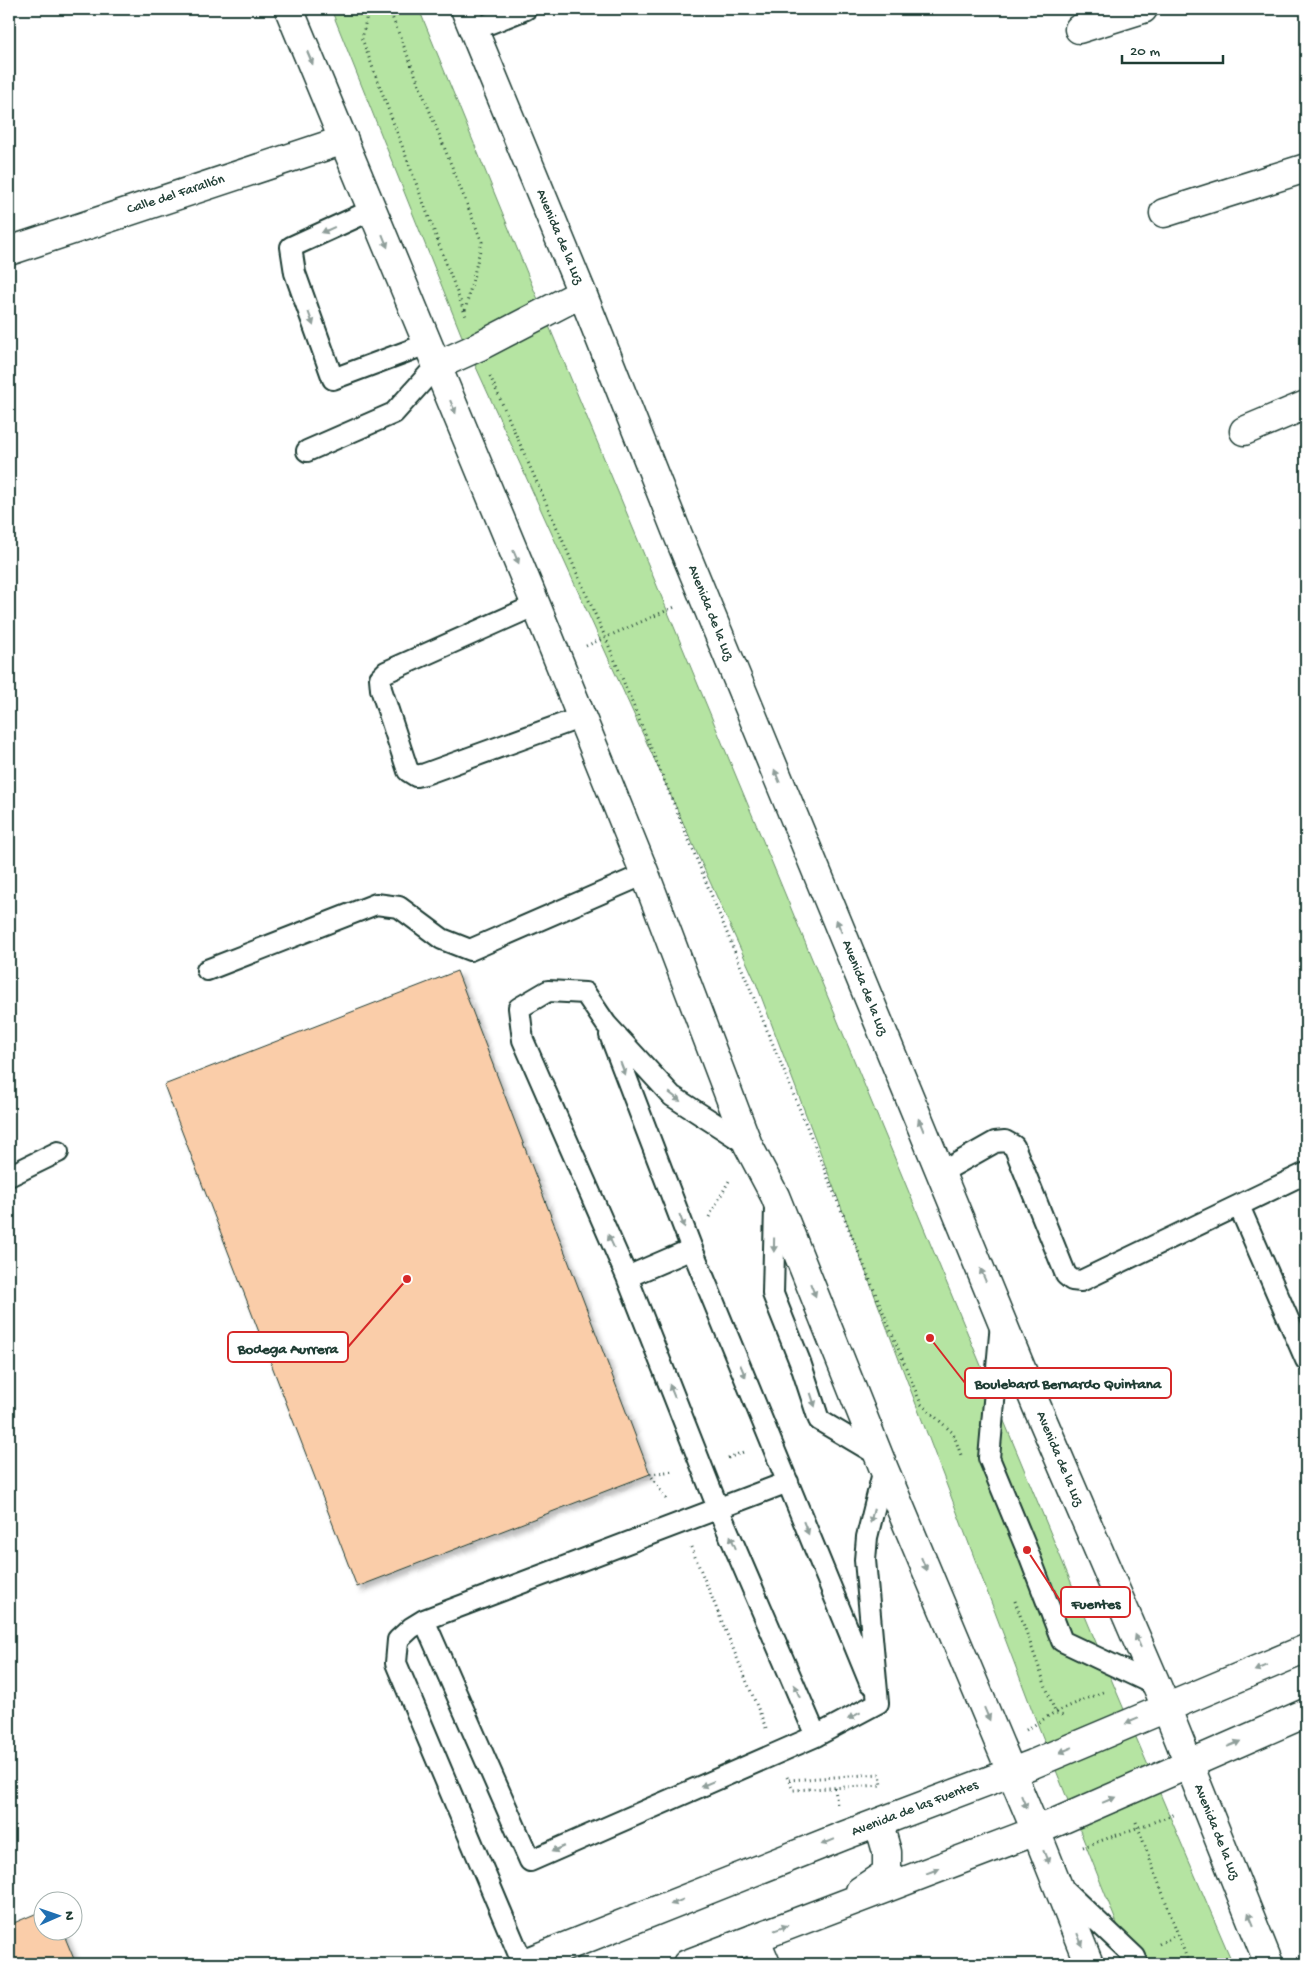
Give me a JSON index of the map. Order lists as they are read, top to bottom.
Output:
{
  "streets": {
    "main road": ["Calle del Farallón", "Avenida de la Luz", "Avenida de las Fuentes"]
  },
  "crossings": [
    ["Avenida de la Luz", "Avenida de las Fuentes"]
  ],
  "places": ["Bodega Aurrera", "Boulebard Bernardo Quintana", "Fuentes"],
  "scale_bar": "20 m",
  "north": "right"
}
